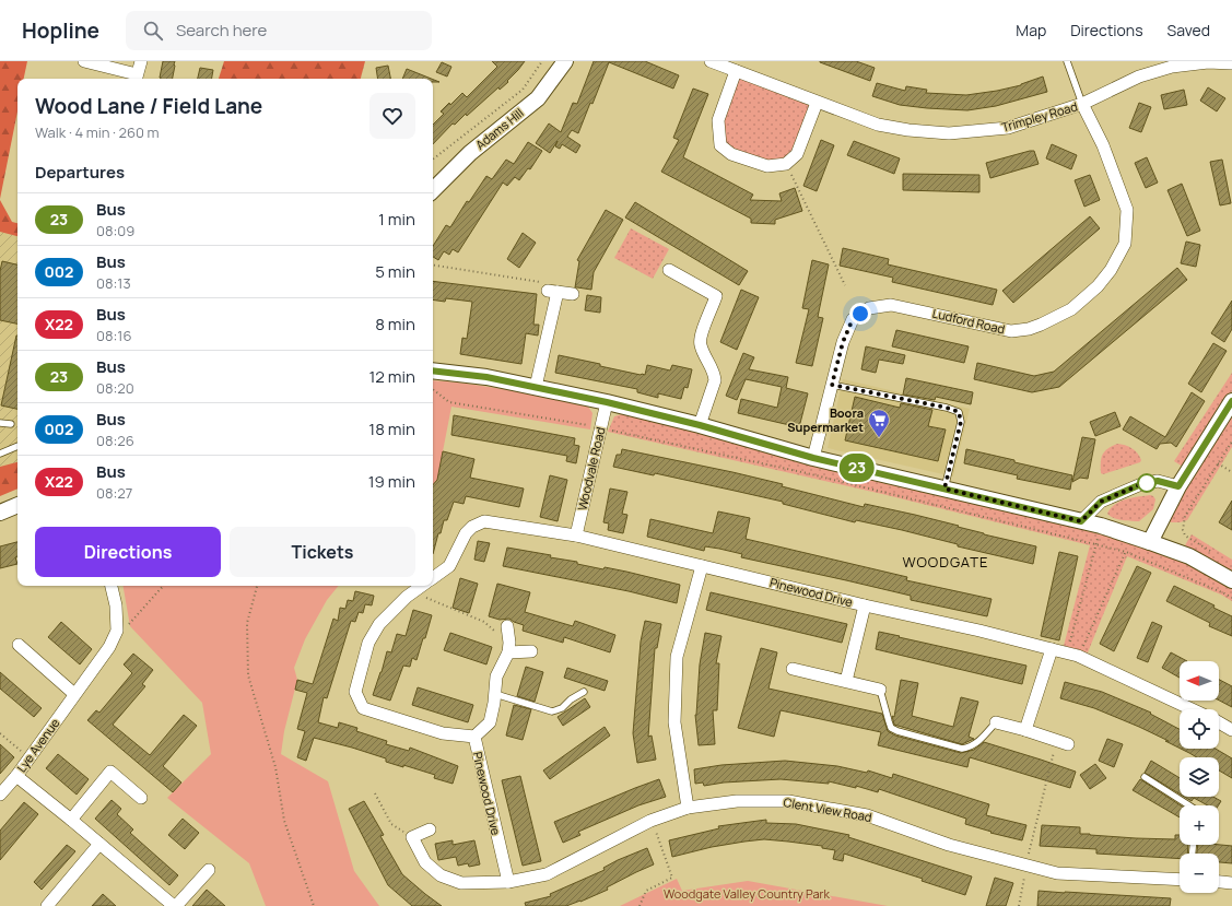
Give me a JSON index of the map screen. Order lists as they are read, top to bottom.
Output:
{
  "streets": {
    "street": [
      "Trimpley Road",
      "Adams Hill",
      "Ludford Road",
      "Woodvale Road",
      "Pinewood Drive",
      "Lye Avenue",
      "Clent View Road"
    ]
  },
  "crossings": [
    ["Trimpley Road", "Ludford Road"],
    ["Woodvale Road", "Pinewood Drive"],
    ["Pinewood Drive", "Clent View Road"]
  ],
  "districts": ["WOODGATE"],
  "parks": ["Woodgate Valley Country Park"],
  "places": {
    "supermarket": ["Boora Supermarket"]
  },
  "lines": ["bus line 23"],
  "north": "left",
  "page": {
    "header": "Hopline",
    "search": "Search here",
    "nav": ["Map", "Directions", "Saved"],
    "on_map": "23",
    "heading": [
      ["Wood Lane / Field Lane", "Walk · 4 min · 260 m"],
      "Departures"
    ],
    "list": [
      {
        "mark": "23",
        "name": "Bus",
        "note": "08:09",
        "value": "1 min"
      },
      {
        "mark": "002",
        "name": "Bus",
        "note": "08:13",
        "value": "5 min"
      },
      {
        "mark": "X22",
        "name": "Bus",
        "note": "08:16",
        "value": "8 min"
      },
      {
        "mark": "23",
        "name": "Bus",
        "note": "08:20",
        "value": "12 min"
      },
      {
        "mark": "002",
        "name": "Bus",
        "note": "08:26",
        "value": "18 min"
      },
      {
        "mark": "X22",
        "name": "Bus",
        "note": "08:27",
        "value": "19 min"
      }
    ],
    "buttons": ["Directions", "Tickets"],
    "map_buttons": ["+", "−"]
  }
}
